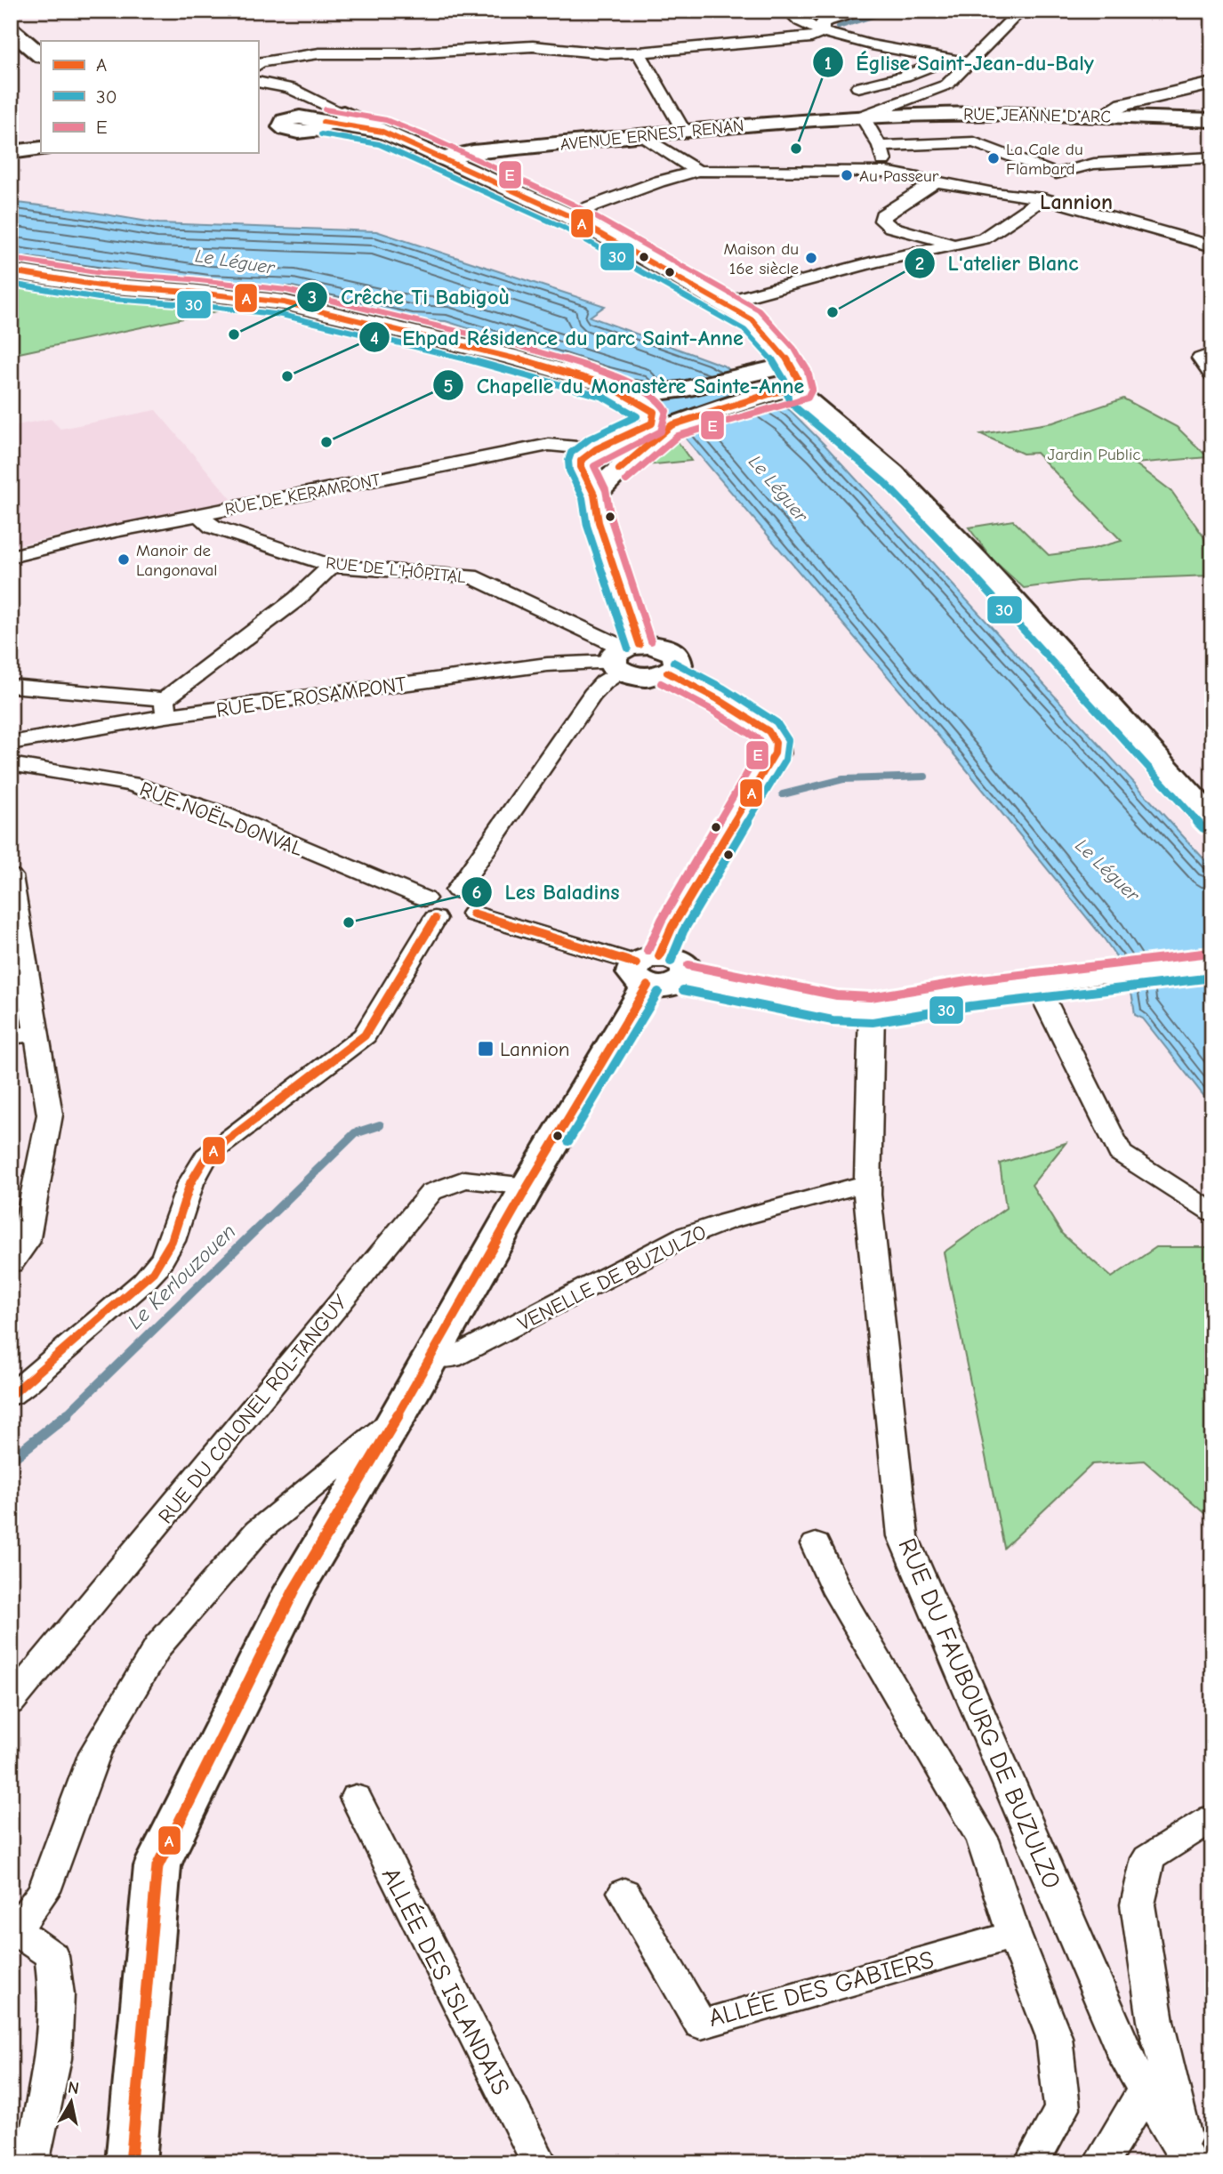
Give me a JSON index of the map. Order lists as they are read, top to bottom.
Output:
{
  "streets": {
    "main road": ["RUE JEANNE D'ARC", "AVENUE ERNEST RENAN"],
    "street": [
      "RUE DE KERAMPONT",
      "RUE DE L'HÔPITAL",
      "RUE DE ROSAMPONT",
      "RUE NOËL DONVAL",
      "VENELLE DE BUZULZO",
      "RUE DU COLONEL ROL-TANGUY",
      "RUE DU FAUBOURG DE BUZULZO",
      "ALLÉE DES ISLANDAIS",
      "ALLÉE DES GABIERS"
    ]
  },
  "crossings": [
    ["RUE JEANNE D'ARC", "AVENUE ERNEST RENAN"],
    ["RUE DE KERAMPONT", "RUE DE L'HÔPITAL"],
    ["RUE DE L'HÔPITAL", "RUE DE ROSAMPONT"],
    ["VENELLE DE BUZULZO", "RUE DU FAUBOURG DE BUZULZO"]
  ],
  "districts": ["Lannion"],
  "water": ["Le Léguer", "Le Kerlouzouen"],
  "parks": ["Jardin Public"],
  "places": {
    "other": [
      "Église Saint-Jean-du-Baly",
      "La Cale du Flambard",
      "Au Passeur",
      "Maison du 16e siècle",
      "L'atelier Blanc",
      "Crêche Ti Babigoù",
      "Ehpad Résidence du parc Saint-Anne",
      "Chapelle du Monastère Sainte-Anne",
      "Manoir de Langonaval",
      "Les Baladins"
    ],
    "transit": ["Lannion"]
  },
  "lines": ["transit line E", "transit line A", "transit line 30"],
  "legend": ["A", "30", "E"],
  "north": "top"
}
